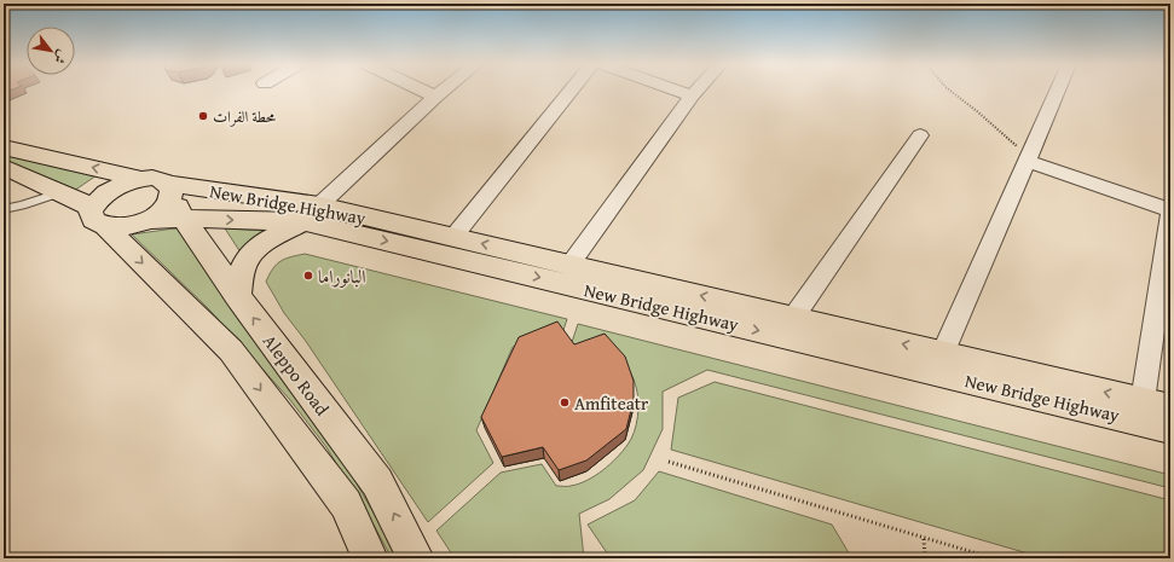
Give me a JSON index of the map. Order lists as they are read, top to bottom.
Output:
{
  "streets": {
    "main road": ["New Bridge Highway", "Aleppo Road"]
  },
  "crossings": [
    ["New Bridge Highway", "Aleppo Road"]
  ],
  "places": ["محطة الفرات", "البانوراما", "Amfiteatr"],
  "north": "bottom right"
}
